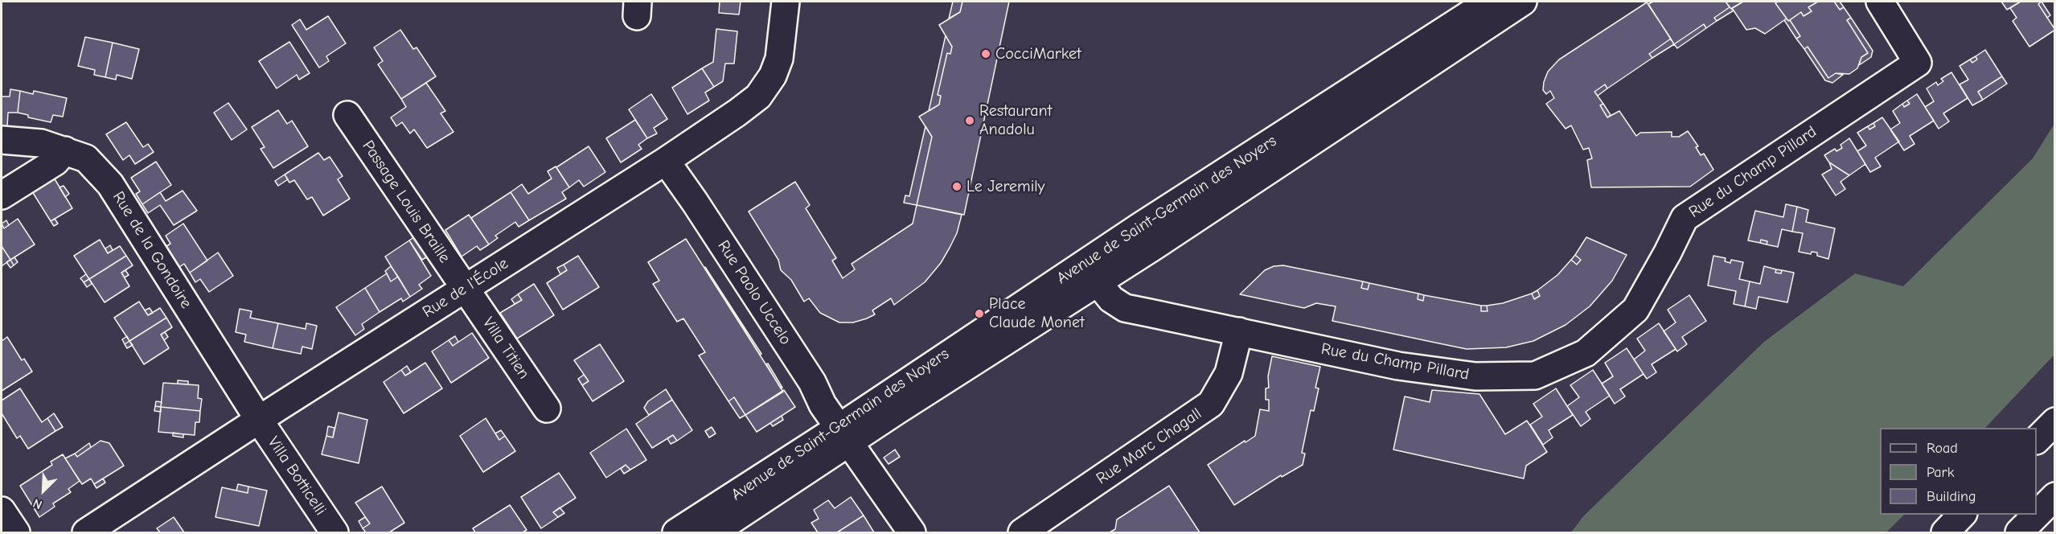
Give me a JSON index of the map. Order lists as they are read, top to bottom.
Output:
{
  "streets": {
    "main road": [
      "Rue du Champ Pillard",
      "Passage Louis Braille",
      "Avenue de Saint-Germain des Noyers",
      "Rue de la Gondoire",
      "Rue de l'École",
      "Rue Paolo Uccelo",
      "Villa Titien",
      "Rue Marc Chagall",
      "Villa Botticelli"
    ]
  },
  "crossings": [
    ["Rue du Champ Pillard", "Avenue de Saint-Germain des Noyers"],
    ["Rue du Champ Pillard", "Rue Marc Chagall"],
    ["Passage Louis Braille", "Rue de l'École"],
    ["Passage Louis Braille", "Villa Titien"],
    ["Avenue de Saint-Germain des Noyers", "Rue Paolo Uccelo"],
    ["Rue de la Gondoire", "Rue de l'École"],
    ["Rue de la Gondoire", "Villa Botticelli"],
    ["Rue de l'École", "Rue Paolo Uccelo"],
    ["Rue de l'École", "Villa Titien"],
    ["Rue de l'École", "Villa Botticelli"]
  ],
  "places": [
    "CocciMarket",
    "Restaurant Anadolu",
    "Le Jeremily",
    "Place Claude Monet"
  ],
  "legend": ["Road", "Park", "Building"],
  "north": "bottom left"
}
